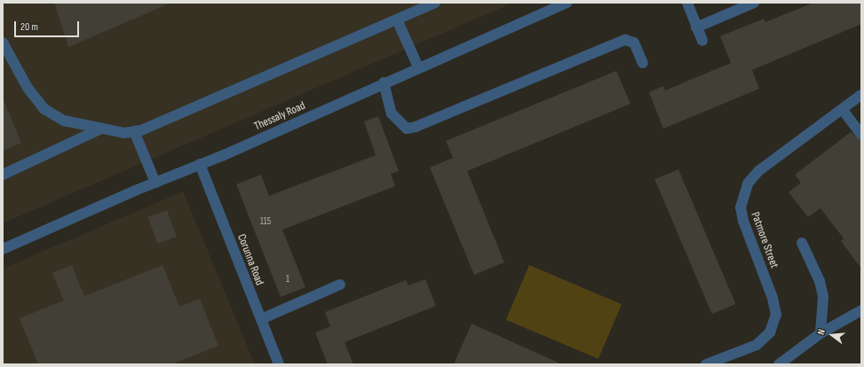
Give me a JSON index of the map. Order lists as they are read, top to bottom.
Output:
{
  "streets": {
    "street": ["Thessaly Road", "Patmore Street", "Corunna Road"]
  },
  "crossings": [
    ["Thessaly Road", "Corunna Road"]
  ],
  "house_numbers": ["115", "1"],
  "scale_bar": "20 m",
  "north": "left"
}
